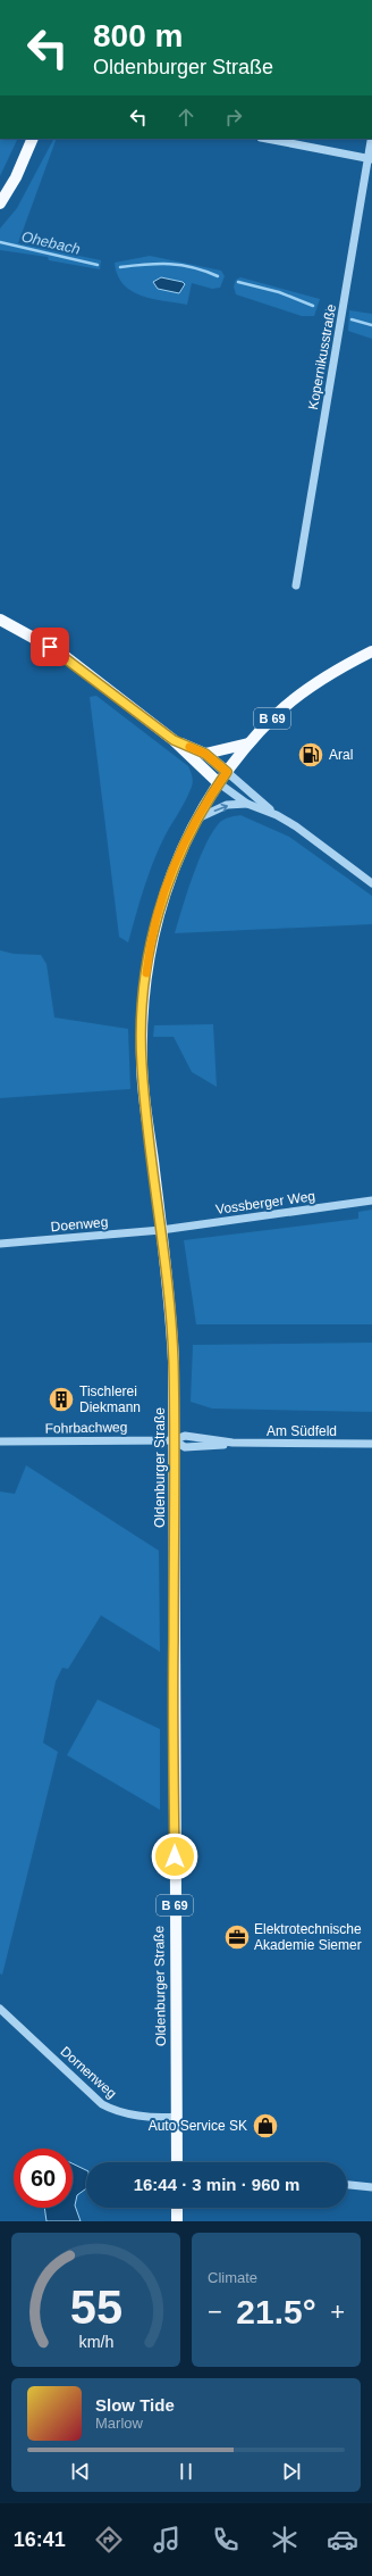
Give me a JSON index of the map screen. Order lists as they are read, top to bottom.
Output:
{
  "streets": {
    "main road": ["B 69", "Oldenburger Straße"],
    "street": [
      "Kopernikusstraße",
      "Vossberger Weg",
      "Doenweg",
      "Fohrbachweg",
      "Am Südfeld",
      "Dornenweg"
    ]
  },
  "crossings": [
    ["B 69", "Oldenburger Straße"],
    ["Vossberger Weg", "Doenweg"],
    ["Vossberger Weg", "Oldenburger Straße"],
    ["Doenweg", "Oldenburger Straße"],
    ["Fohrbachweg", "Am Südfeld"],
    ["Fohrbachweg", "Oldenburger Straße"],
    ["Am Südfeld", "Oldenburger Straße"],
    ["Oldenburger Straße", "Dornenweg"]
  ],
  "water": ["Ohebach"],
  "places": {
    "fuel station": ["Aral"],
    "building": ["Tischlerei Diekmann"],
    "office": ["Elektrotechnische Akademie Siemer"],
    "shop": ["Auto Service SK"]
  },
  "page": {
    "turn": ["800 m", "Oldenburger Straße"],
    "limit": "60",
    "trip": "16:44 · 3 min · 960 m",
    "tile": "Climate",
    "heat": ["−", "21.5°", "+"],
    "song": ["Slow Tide", "Marlow"],
    "tabs": "16:41",
    "gauge": ["55", "km/h"]
  }
}
